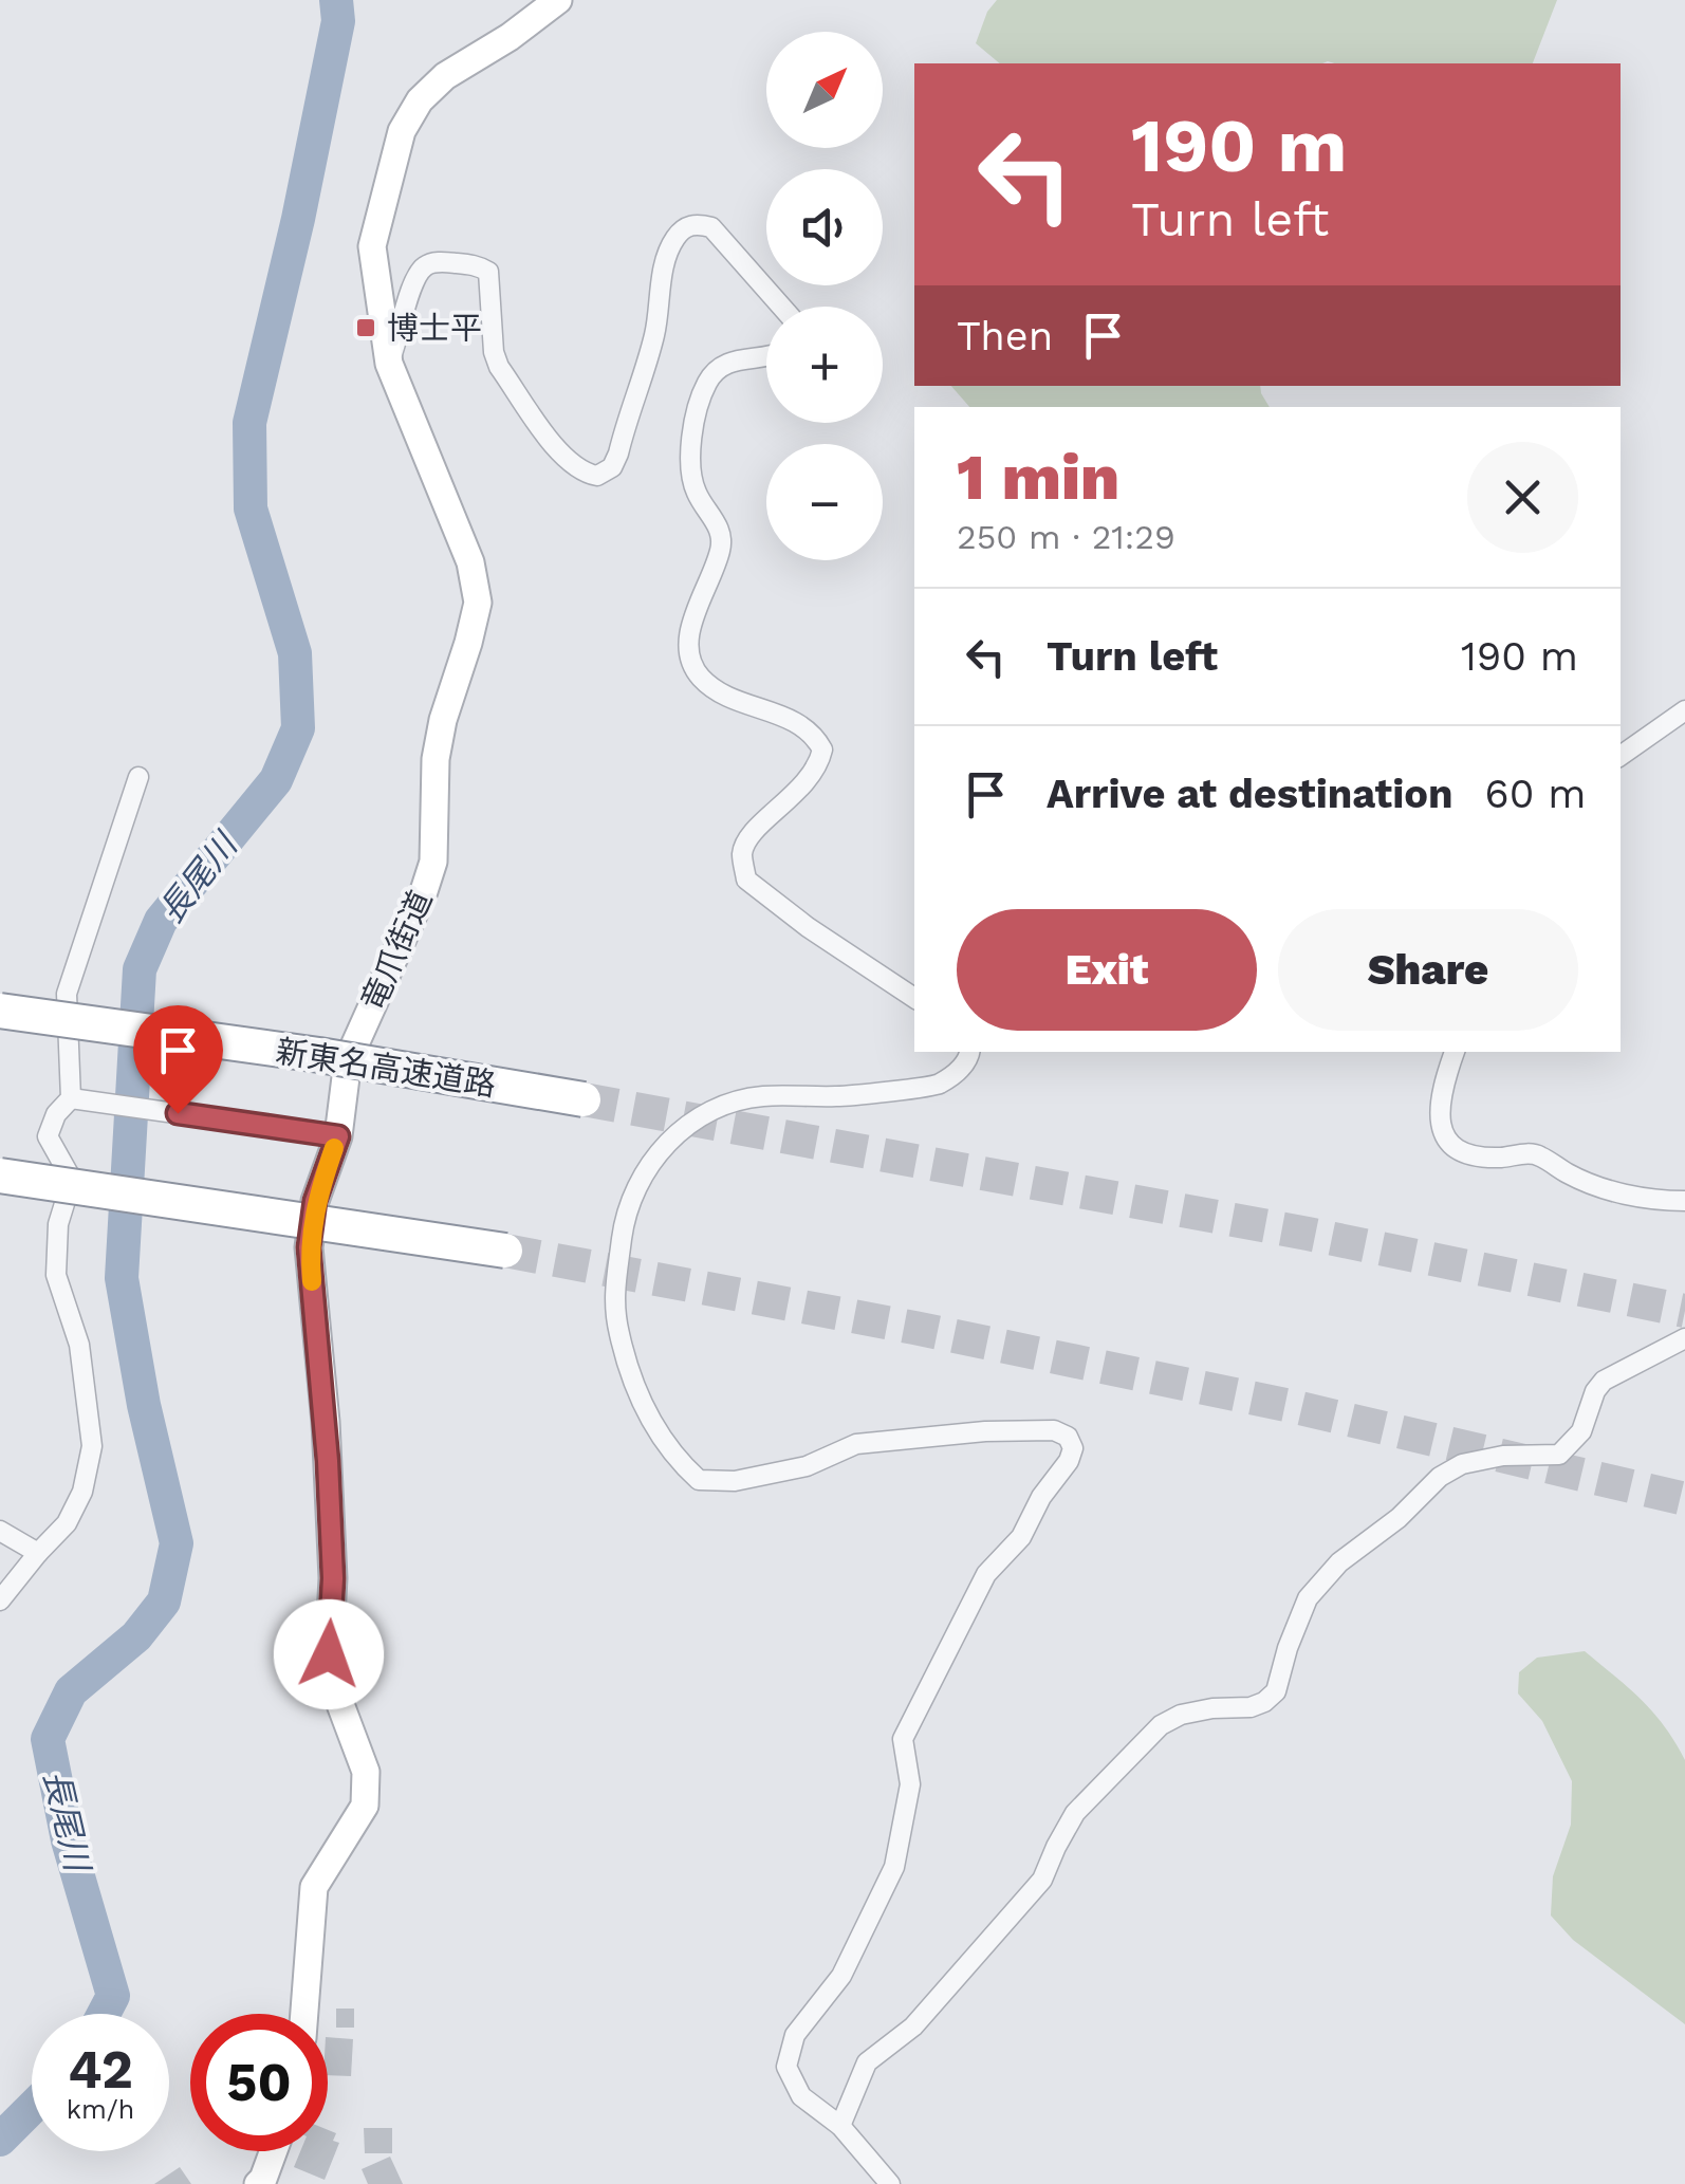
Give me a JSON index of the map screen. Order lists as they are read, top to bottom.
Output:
{
  "streets": {
    "highway": ["新東名高速道路"],
    "main road": ["竜爪街道"]
  },
  "water": ["長尾川"],
  "places": {
    "transit": ["博士平"]
  },
  "north": "top right",
  "page": {
    "map_buttons": ["+", "−"],
    "turn": ["190 m", "Turn left"],
    "then": "Then",
    "heading": ["1 min", "250 m · 21:29"],
    "list": [
      {
        "name": "Turn left",
        "value": "190 m"
      },
      {
        "name": "Arrive at destination",
        "value": "60 m"
      }
    ],
    "buttons": ["Exit", "Share"],
    "speed": "42 km/h",
    "limit": "50"
  }
}
